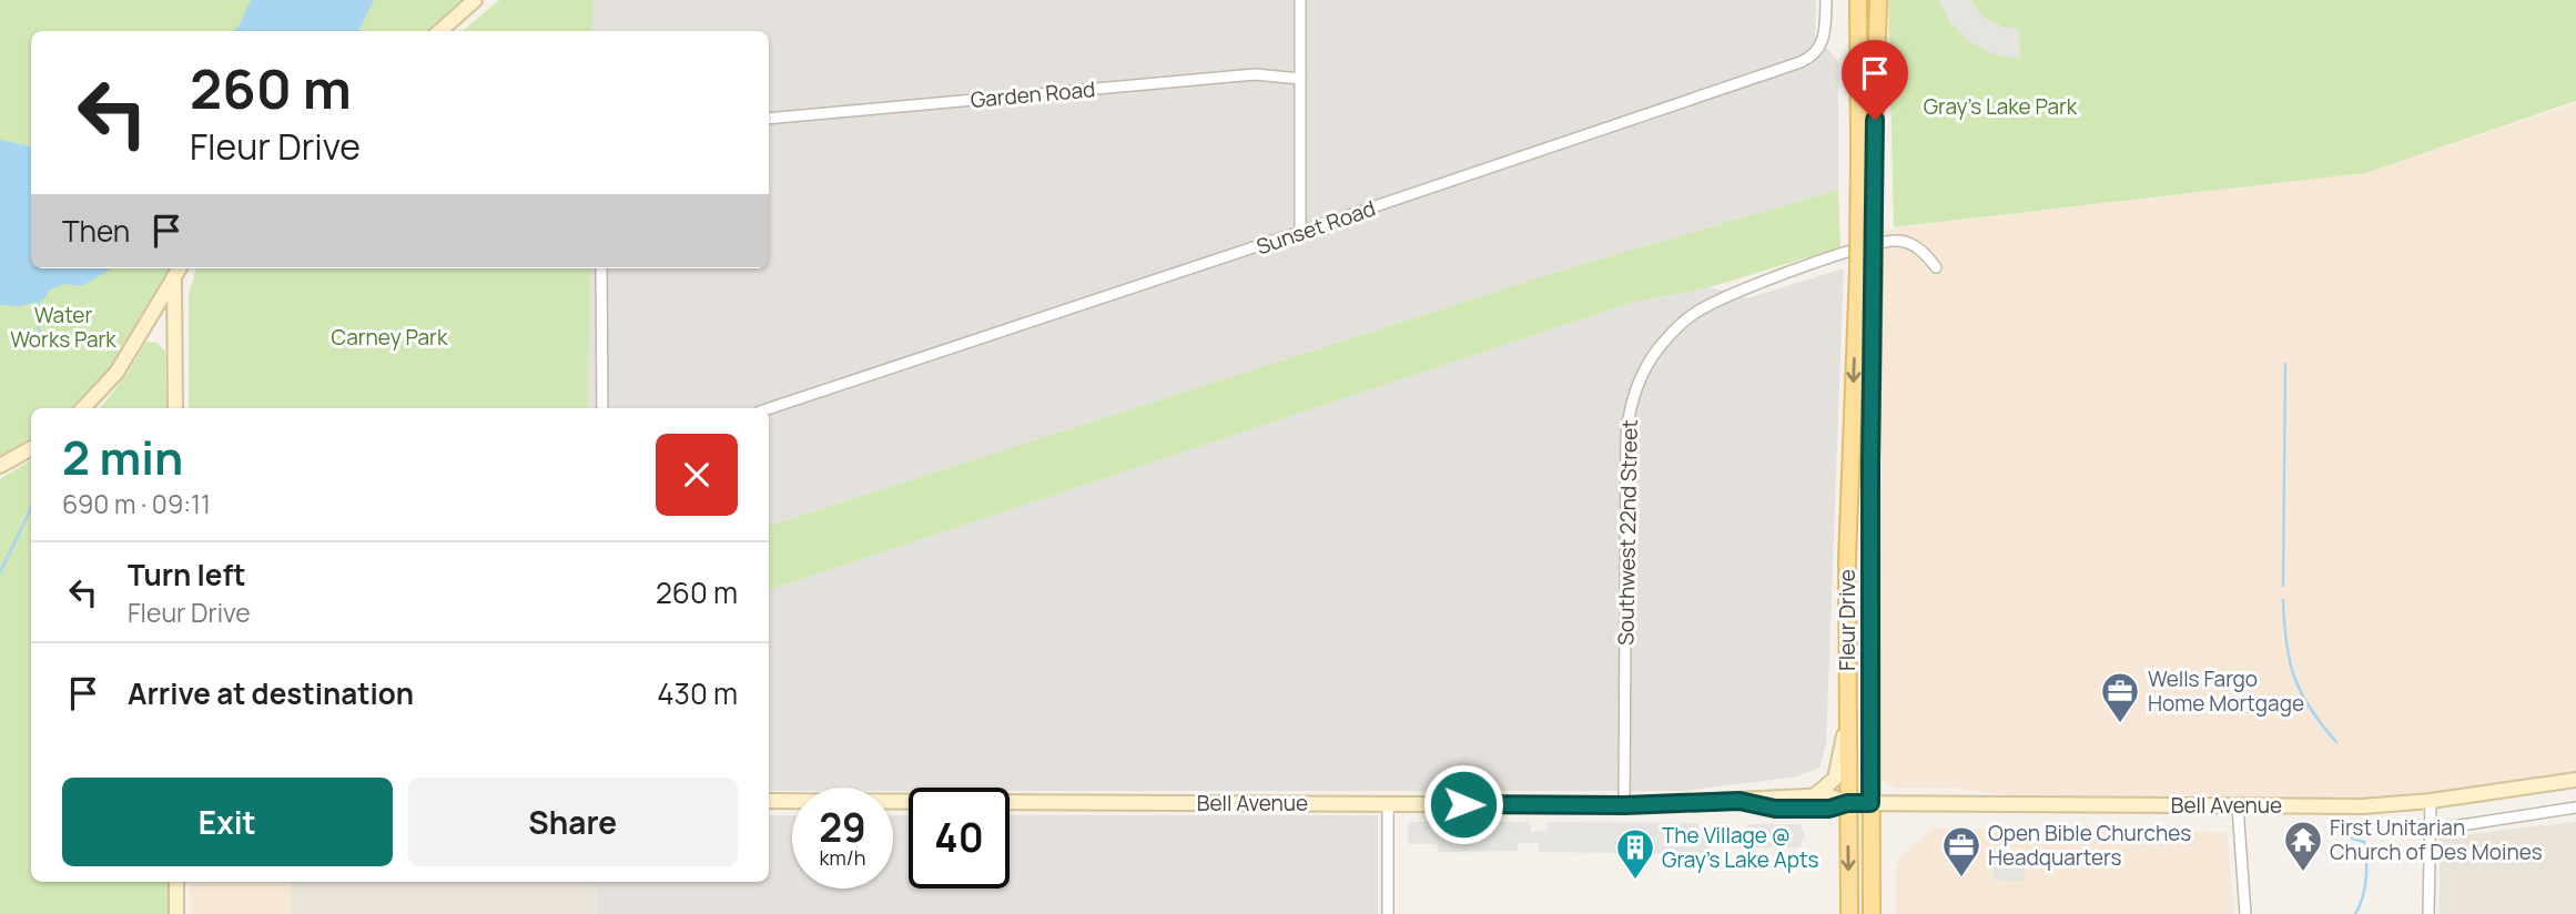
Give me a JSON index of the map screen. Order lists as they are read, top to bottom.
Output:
{
  "streets": {
    "main road": ["Fleur Drive"],
    "street": [
      "Garden Road",
      "Sunset Road",
      "Southwest 22nd Street",
      "Bell Avenue"
    ]
  },
  "crossings": [
    ["Southwest 22nd Street", "Bell Avenue"],
    ["Fleur Drive", "Bell Avenue"]
  ],
  "parks": ["Gray's Lake Park", "Water Works Park", "Carney Park"],
  "places": {
    "office": ["Wells Fargo Home Mortgage", "Open Bible Churches Headquarters"],
    "temple": ["First Unitarian Church of Des Moines"],
    "building": ["The Village @ Gray's Lake Apts"]
  },
  "page": {
    "turn": ["260 m", "Fleur Drive"],
    "then": "Then",
    "heading": ["2 min", "690 m · 09:11"],
    "list": [
      {
        "name": "Turn left",
        "note": "Fleur Drive",
        "value": "260 m"
      },
      {
        "name": "Arrive at destination",
        "value": "430 m"
      }
    ],
    "buttons": ["Exit", "Share"],
    "speed": "29 km/h",
    "limit": "40"
  }
}
